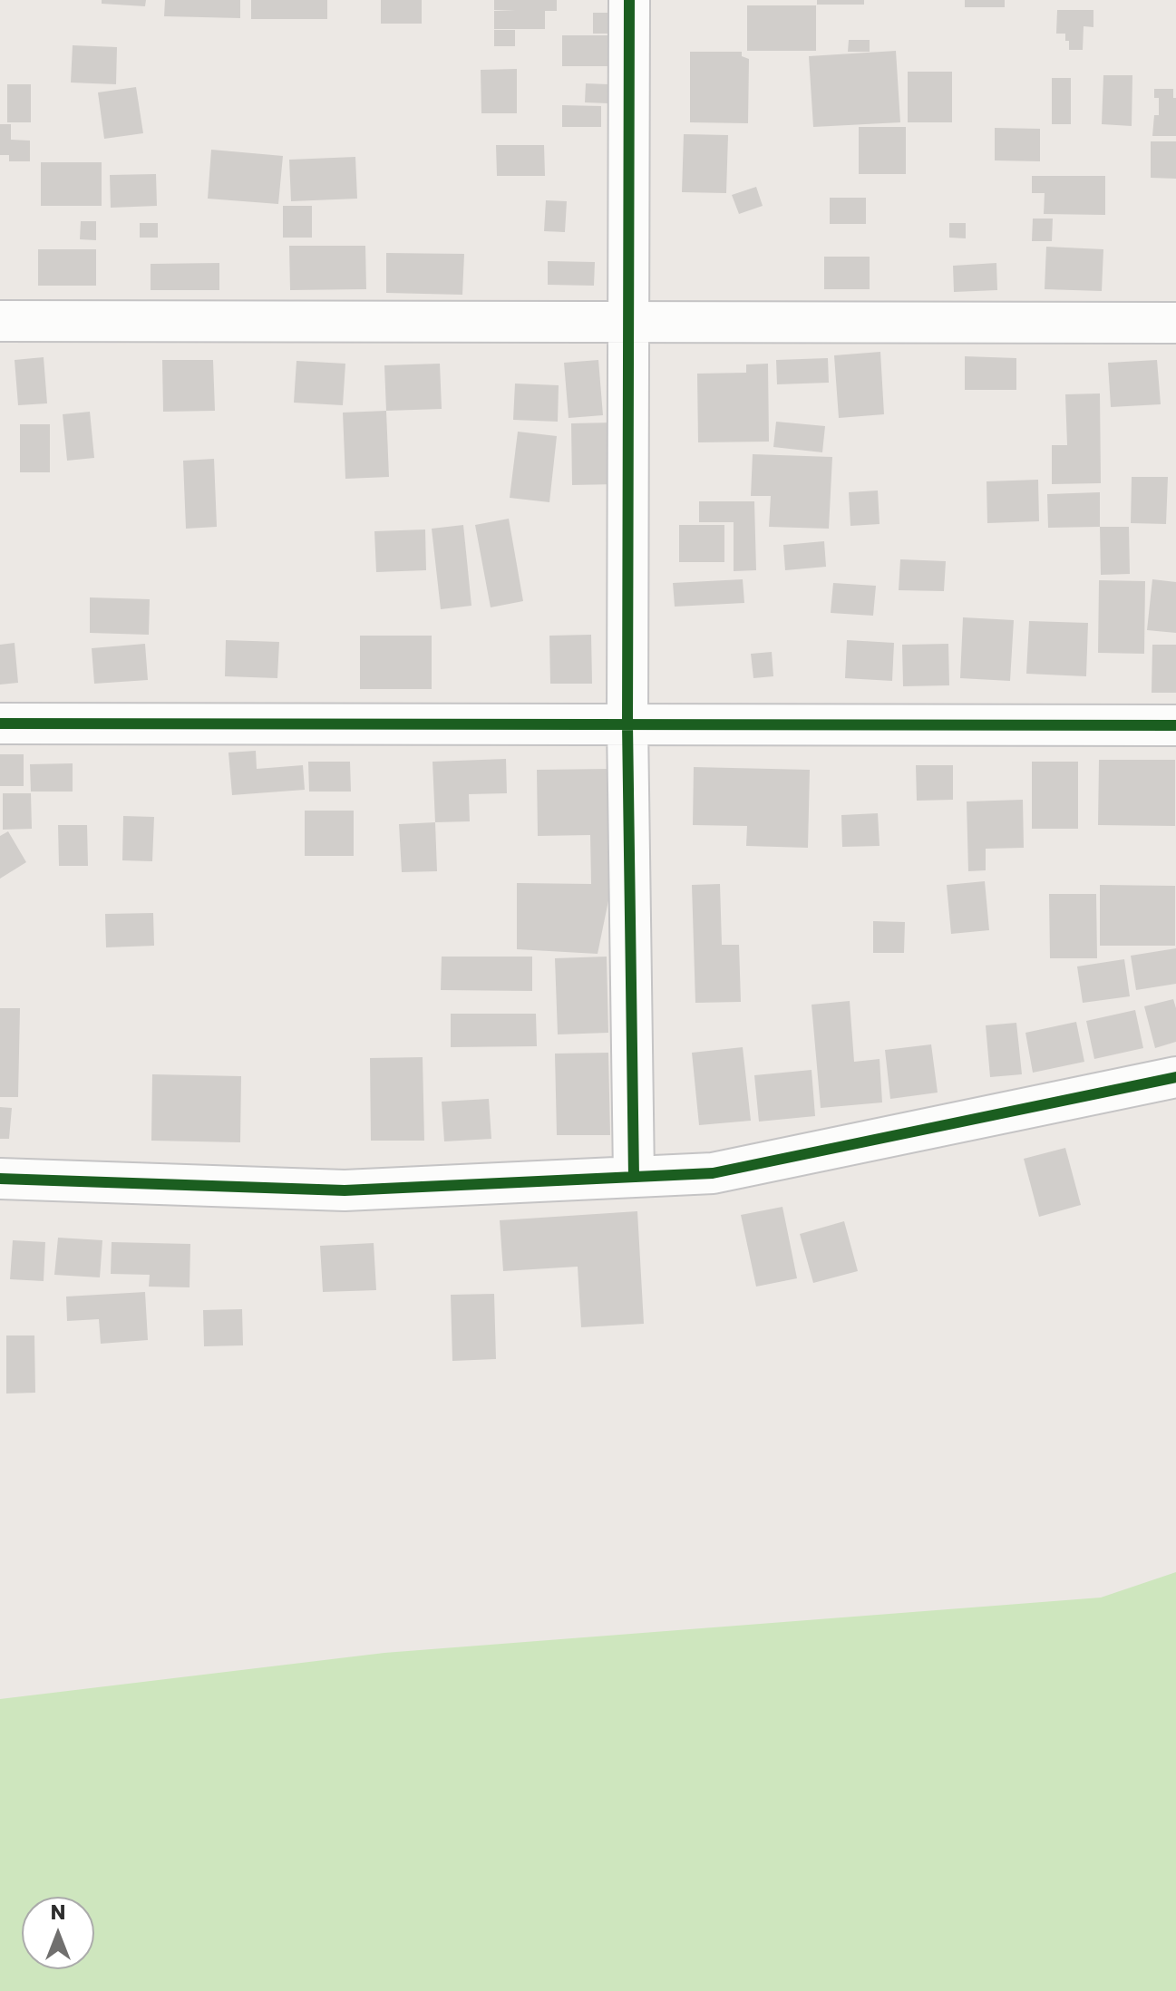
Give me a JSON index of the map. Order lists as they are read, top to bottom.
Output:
{
  "north": "top"
}
